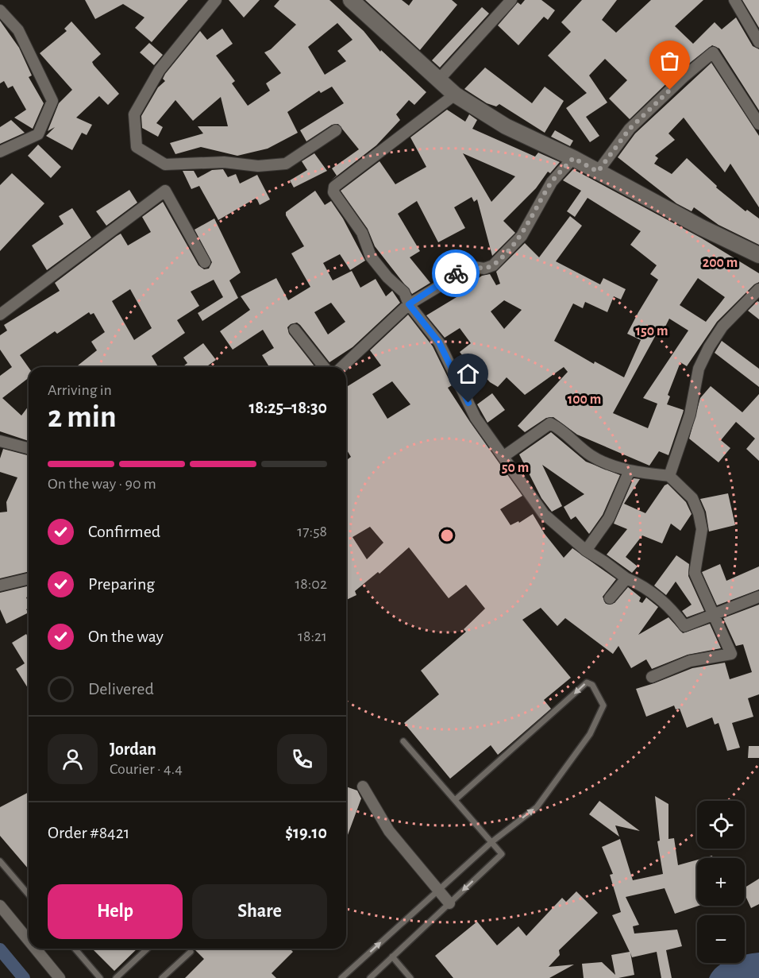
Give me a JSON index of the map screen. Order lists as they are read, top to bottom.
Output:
{
  "page": {
    "heading": ["2 min", "Arriving in", "18:25–18:30"],
    "panel": [
      "Jordan",
      "Courier · 4.4",
      "Order #8421",
      "$19.10"
    ],
    "bar": "On the way · 90 m",
    "list": [
      ["Confirmed", "17:58"],
      ["Preparing", "18:02"],
      ["On the way", "18:21"],
      "Delivered"
    ],
    "map_buttons": ["+", "−"],
    "buttons": ["Help", "Share"]
  },
  "rings": [
    "200 m",
    "150 m",
    "100 m",
    "50 m"
  ]
}
